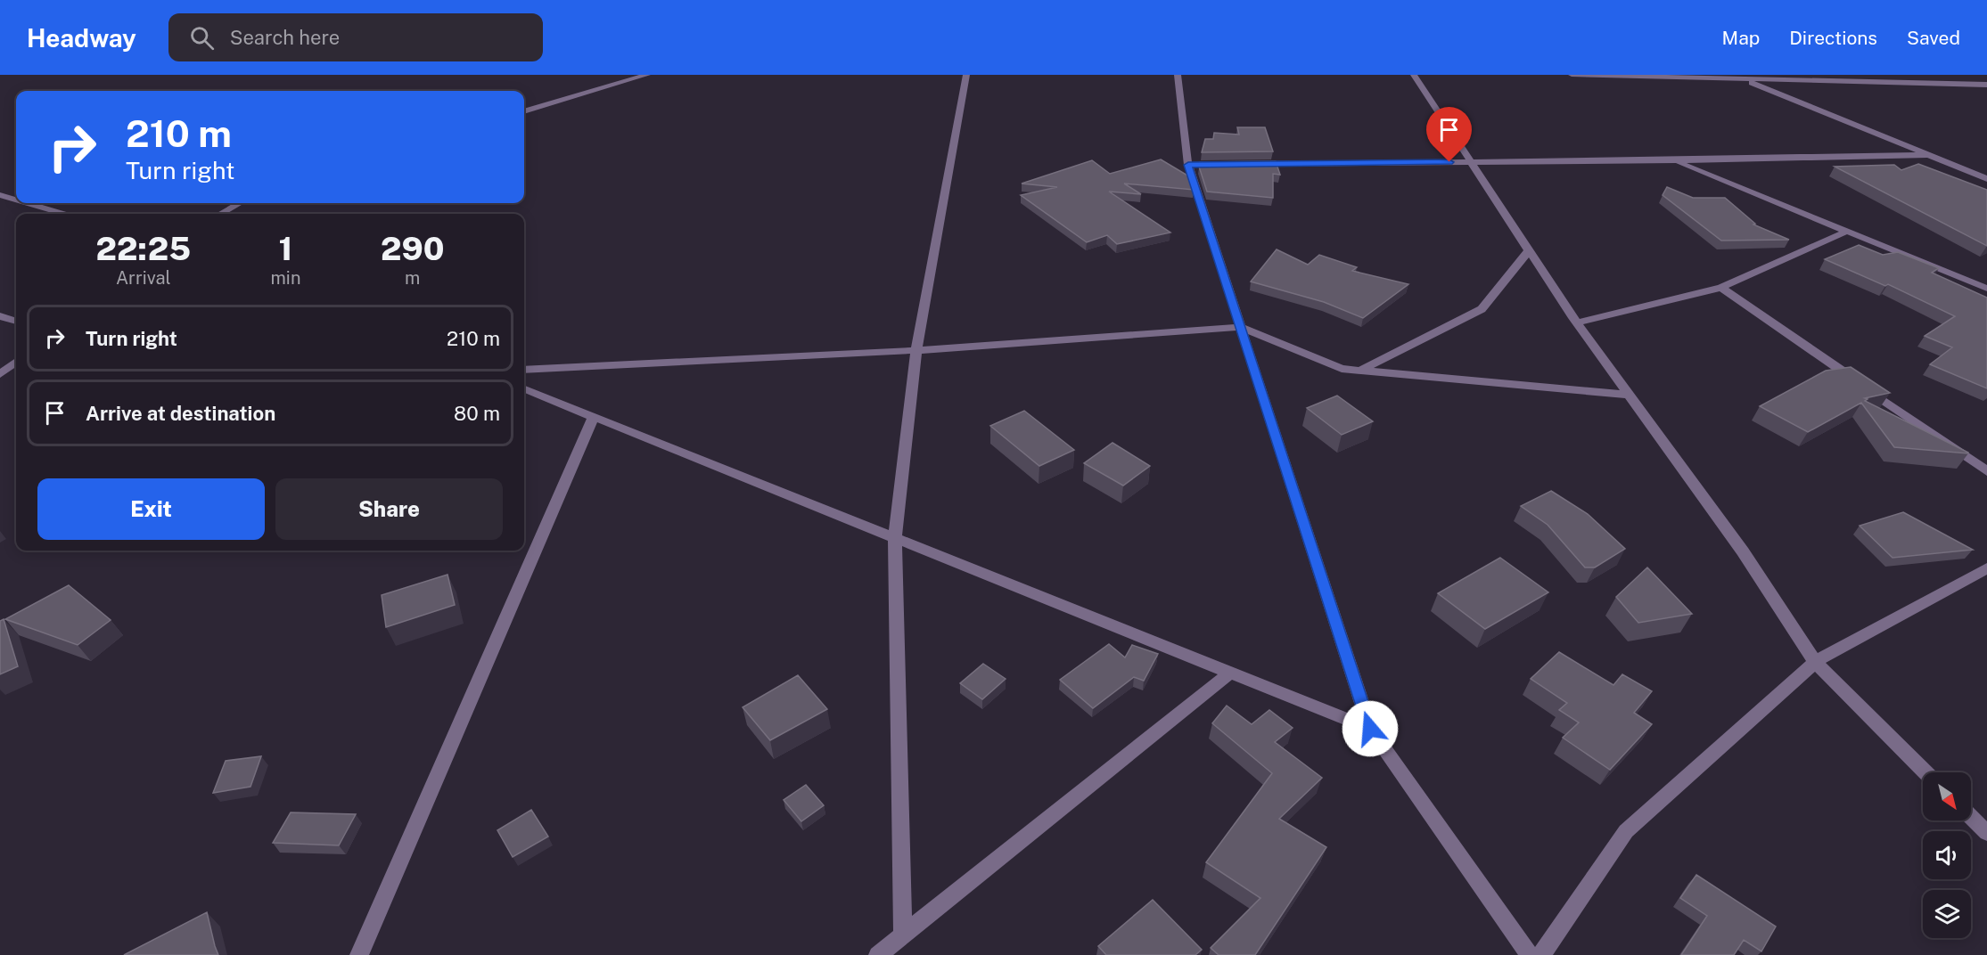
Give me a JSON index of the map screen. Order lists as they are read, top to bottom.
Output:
{
  "north": "bottom right",
  "page": {
    "header": "Headway",
    "search": "Search here",
    "nav": ["Map", "Directions", "Saved"],
    "turn": ["210 m", "Turn right"],
    "eta": [
      "22:25",
      "Arrival",
      "1",
      "min",
      "290",
      "m"
    ],
    "list": [
      {
        "name": "Turn right",
        "value": "210 m"
      },
      {
        "name": "Arrive at destination",
        "value": "80 m"
      }
    ],
    "buttons": ["Exit", "Share"]
  }
}
